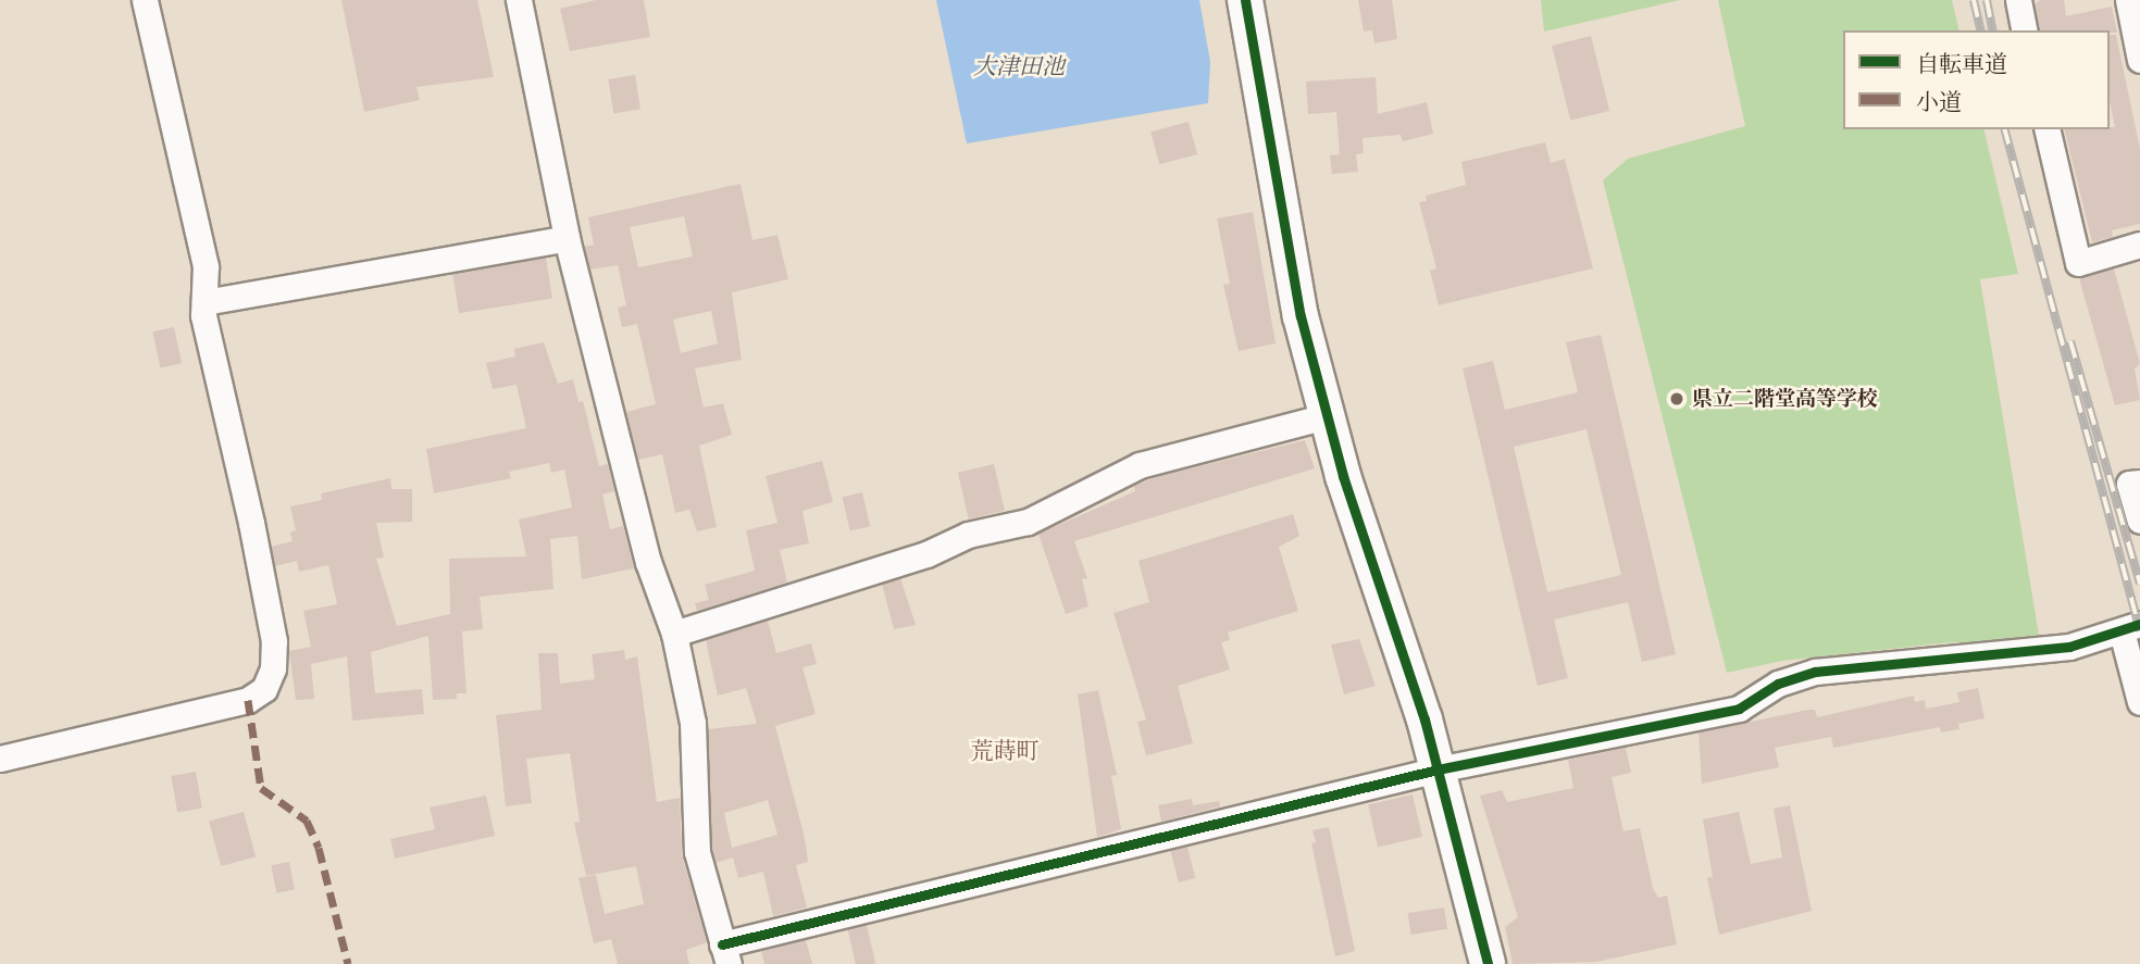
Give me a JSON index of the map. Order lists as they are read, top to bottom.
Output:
{
  "districts": ["荒蒔町"],
  "water": ["大津田池"],
  "places": ["県立二階堂高等学校"],
  "legend": ["自転車道", "小道"]
}
